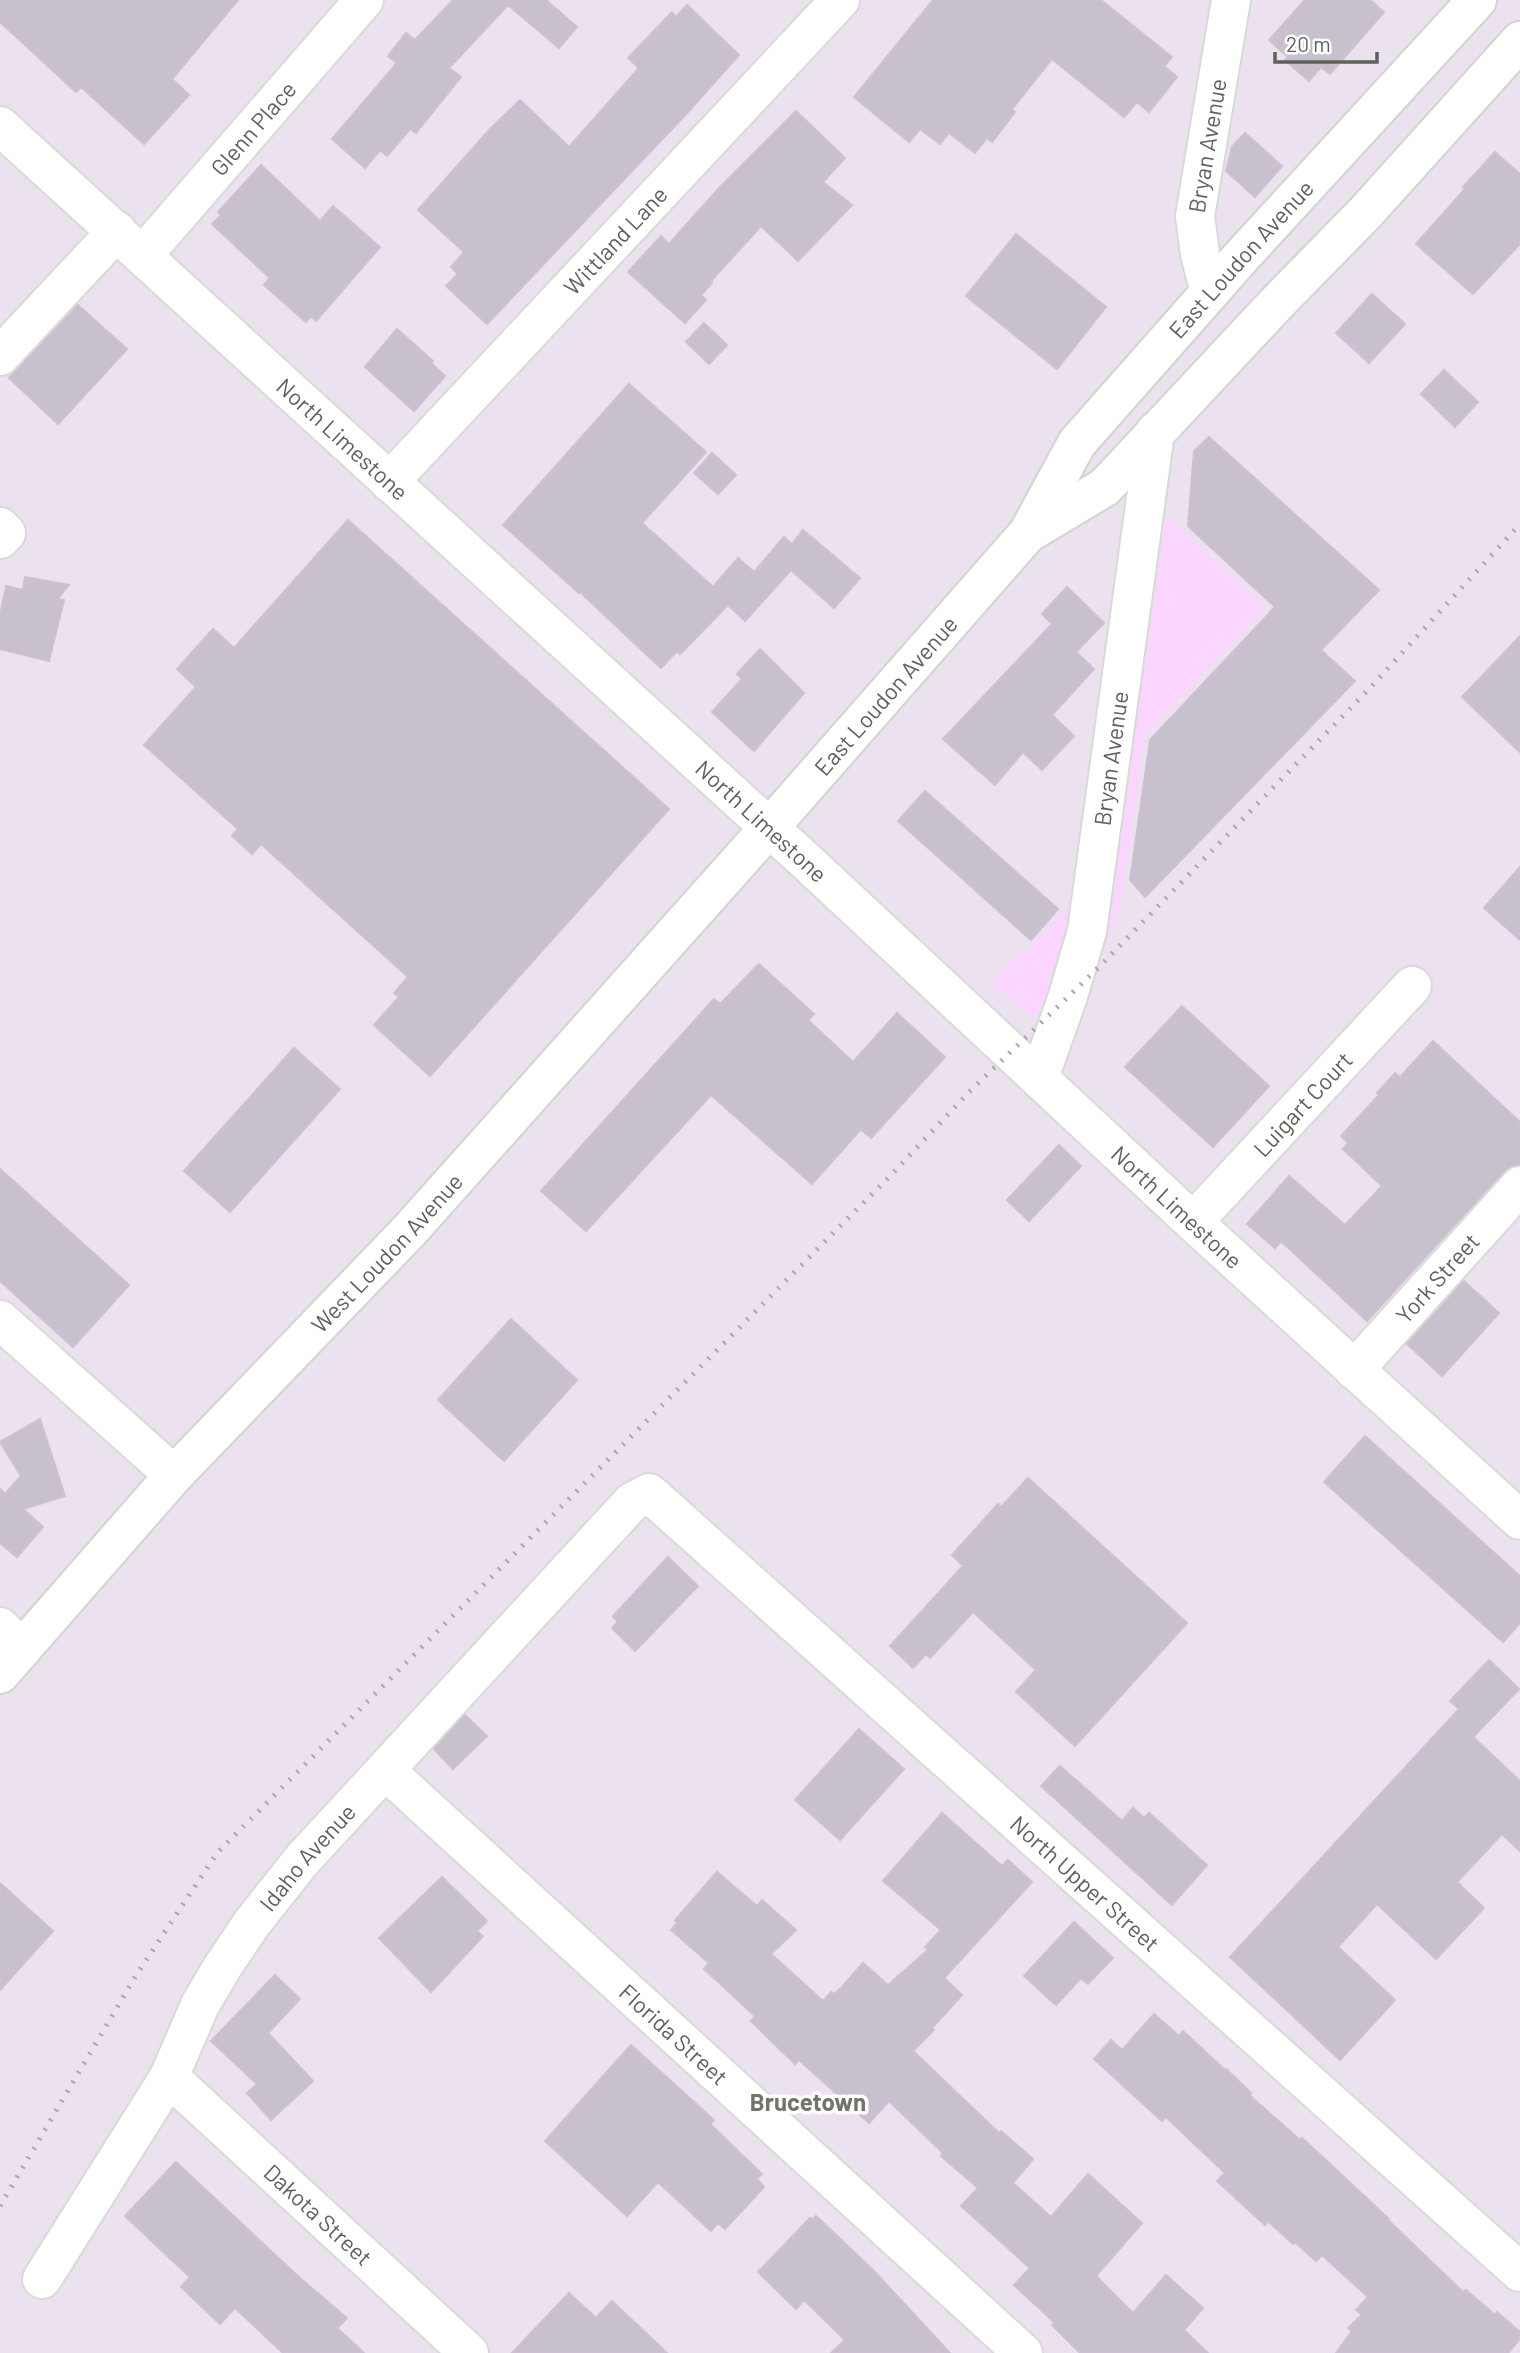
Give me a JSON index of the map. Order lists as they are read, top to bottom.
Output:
{
  "streets": {
    "street": [
      "Glenn Place",
      "Bryan Avenue",
      "Wittland Lane",
      "East Loudon Avenue",
      "North Limestone",
      "Luigart Court",
      "West Loudon Avenue",
      "York Street",
      "Idaho Avenue",
      "North Upper Street",
      "Florida Street",
      "Dakota Street"
    ]
  },
  "crossings": [
    ["Glenn Place", "North Limestone"],
    ["Bryan Avenue", "East Loudon Avenue"],
    ["Bryan Avenue", "North Limestone"],
    ["Wittland Lane", "North Limestone"],
    ["East Loudon Avenue", "North Limestone"],
    ["East Loudon Avenue", "West Loudon Avenue"],
    ["North Limestone", "Luigart Court"],
    ["North Limestone", "West Loudon Avenue"],
    ["North Limestone", "York Street"],
    ["Idaho Avenue", "North Upper Street"],
    ["Idaho Avenue", "Florida Street"],
    ["Idaho Avenue", "Dakota Street"]
  ],
  "districts": ["Brucetown"],
  "scale_bar": "20 m"
}
